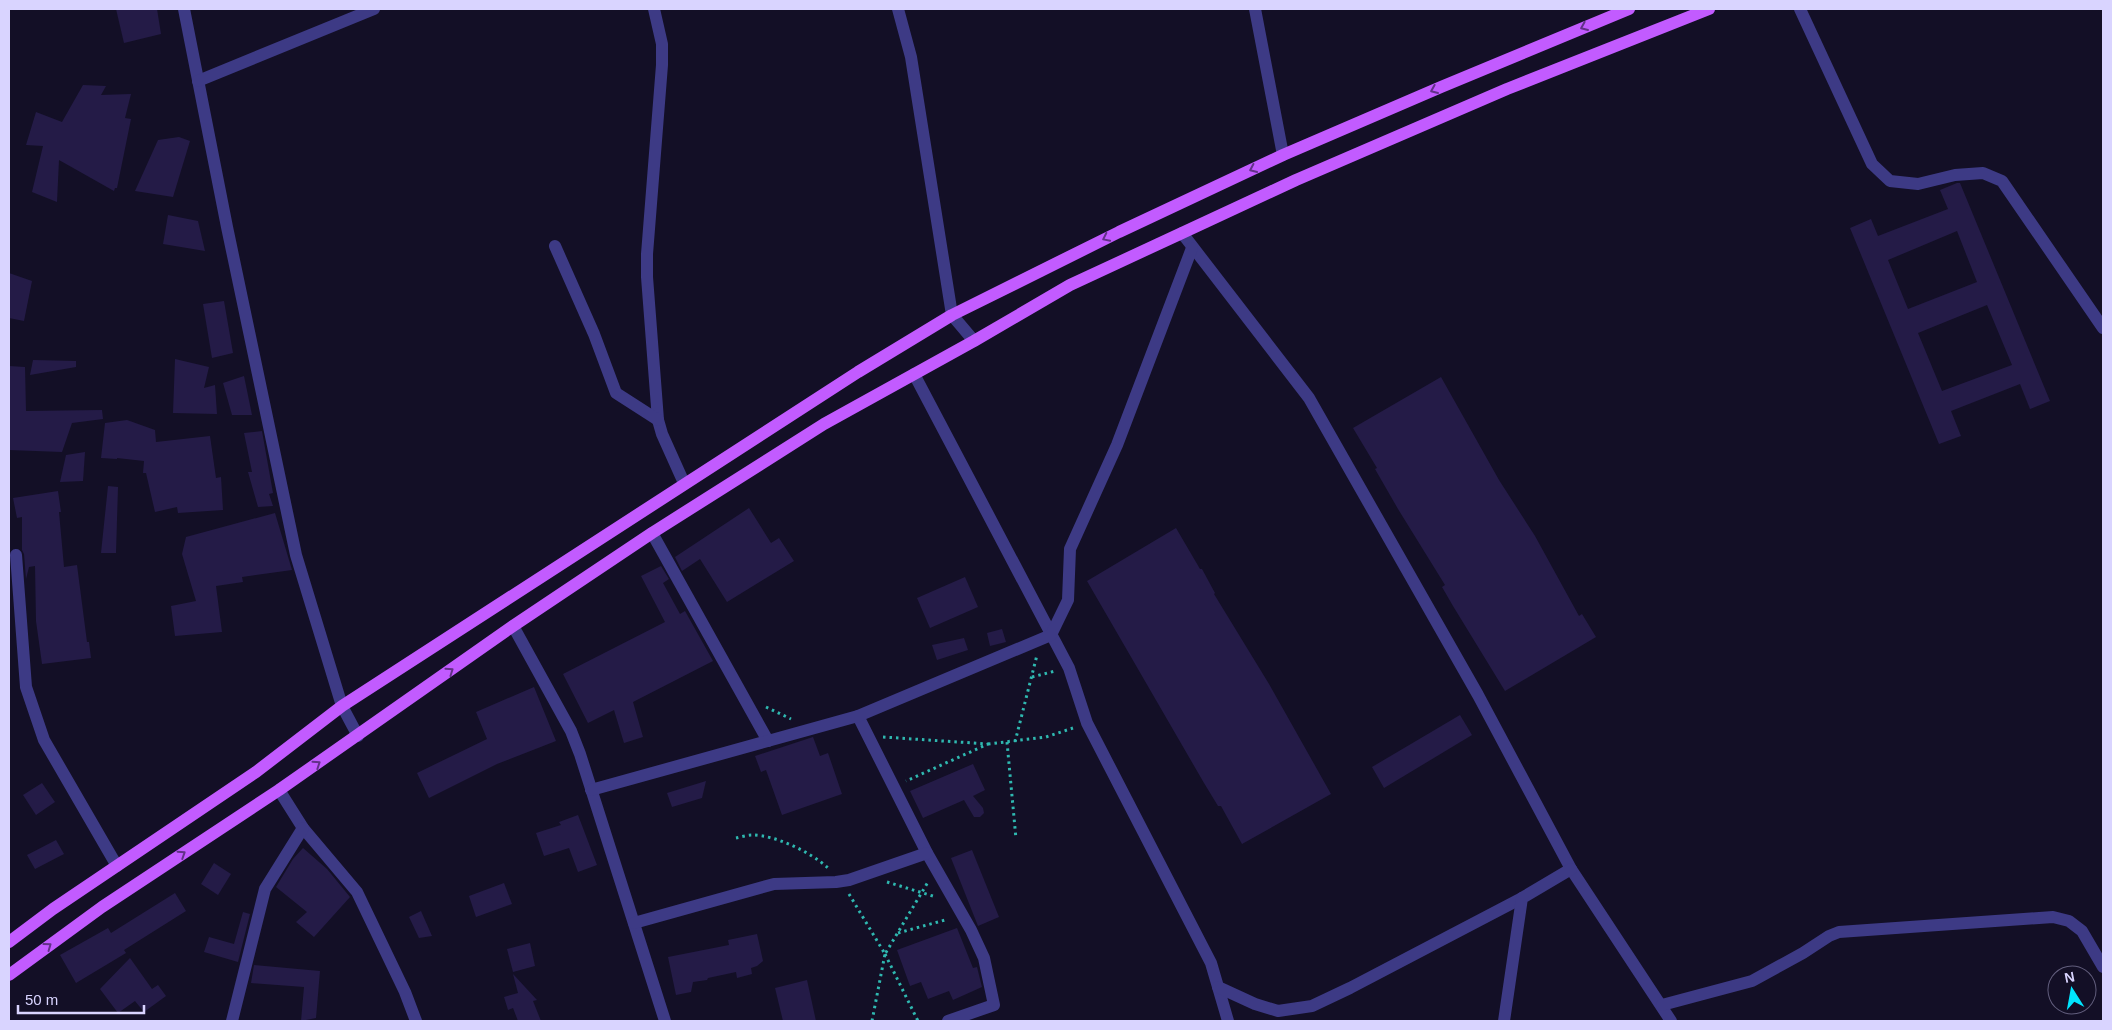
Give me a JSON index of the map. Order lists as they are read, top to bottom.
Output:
{
  "scale_bar": "50 m",
  "north": "top"
}
